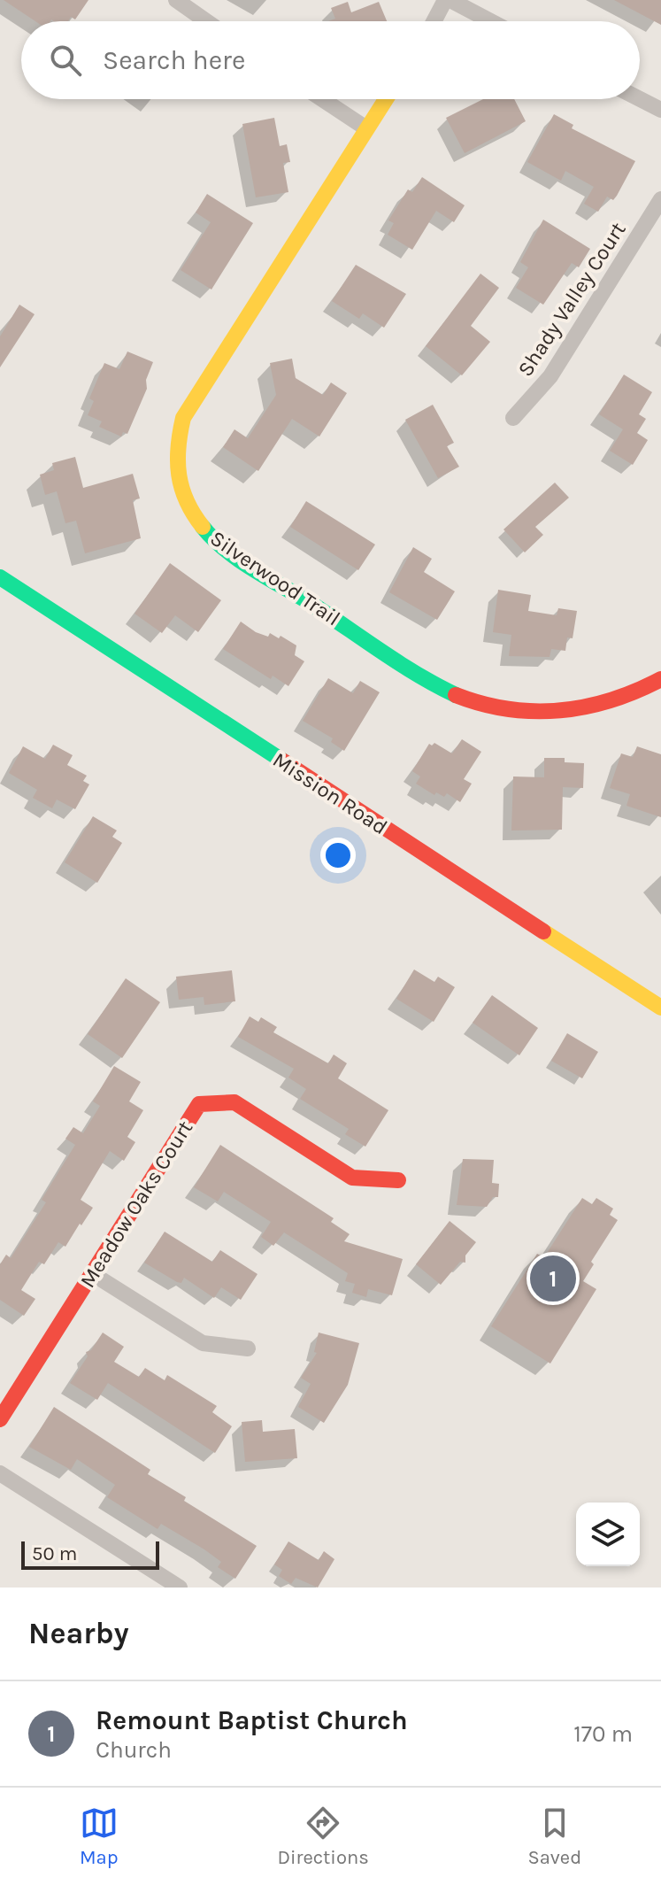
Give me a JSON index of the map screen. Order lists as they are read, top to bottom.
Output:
{
  "streets": {
    "street": [
      "Shady Valley Court",
      "Silverwood Trail",
      "Mission Road",
      "Meadow Oaks Court"
    ]
  },
  "scale_bar": "50 m",
  "page": {
    "search": "Search here",
    "pins": "1",
    "scale": "50 m",
    "heading": "Nearby",
    "list": [
      {
        "mark": "1",
        "name": "Remount Baptist Church",
        "note": "Church",
        "value": "170 m"
      }
    ],
    "nav": ["Map", "Directions", "Saved"]
  }
}
